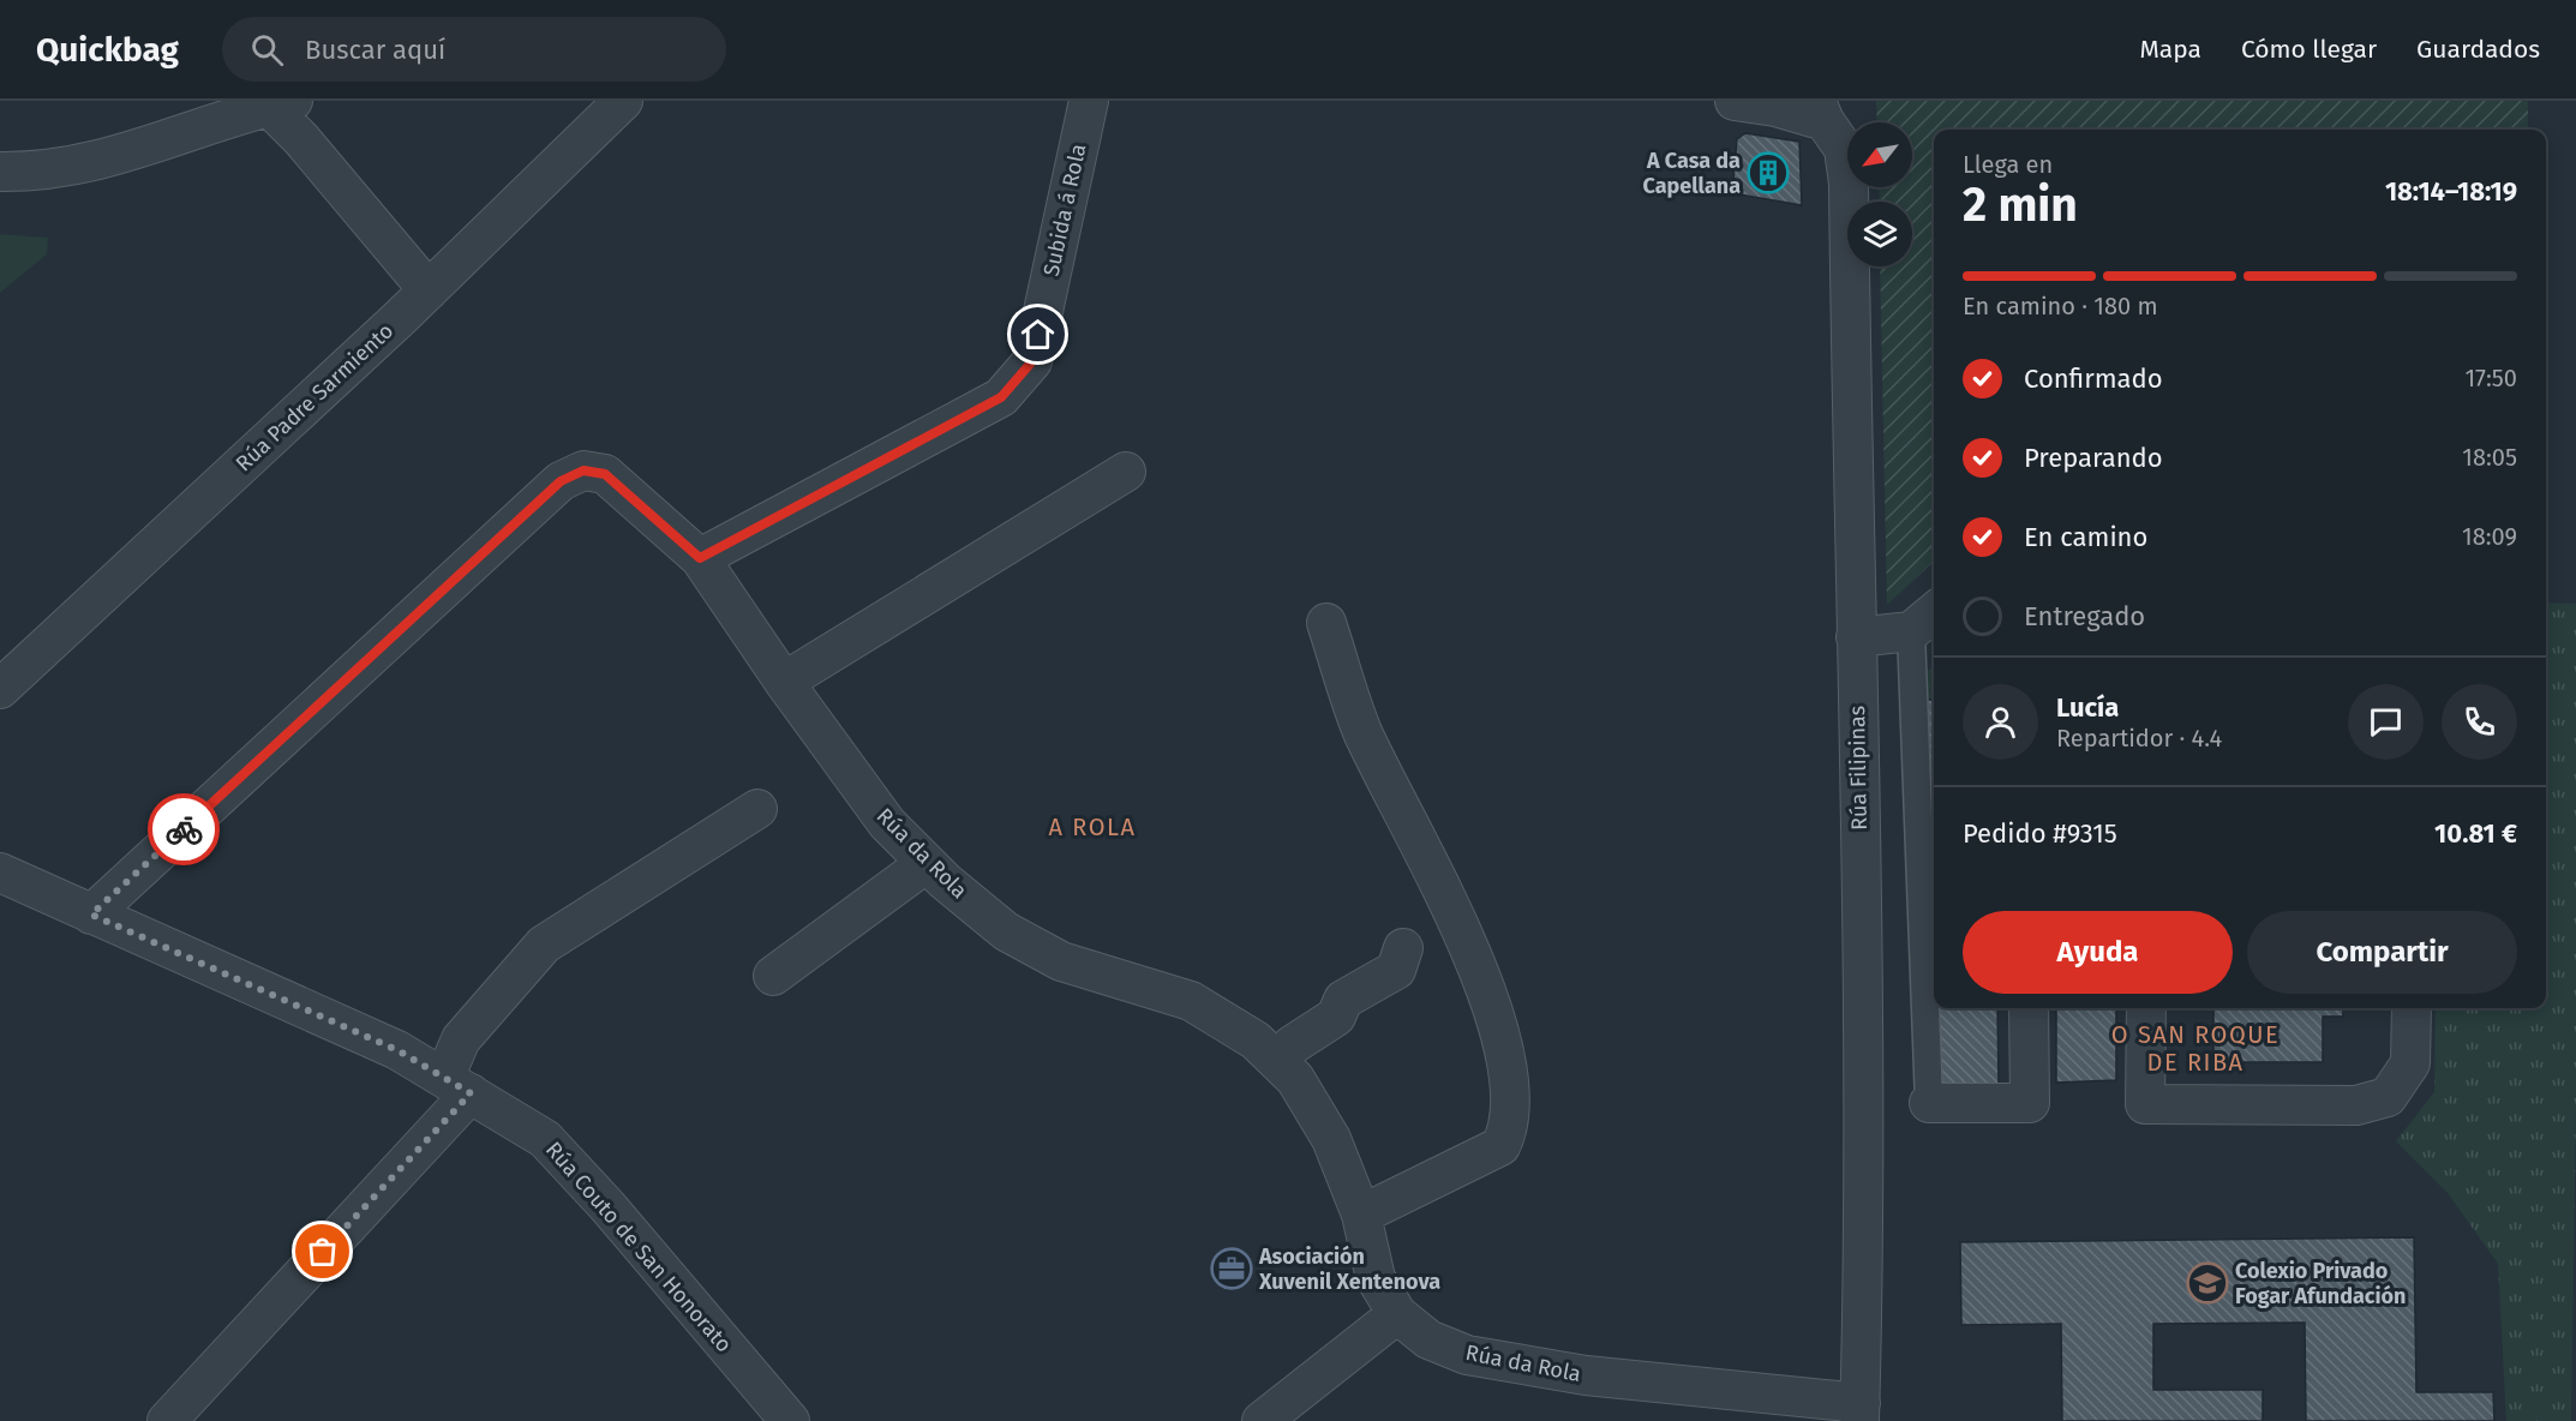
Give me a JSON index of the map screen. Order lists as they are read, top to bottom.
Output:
{
  "streets": {
    "street": [
      "Subida á Rola",
      "Rúa Padre Sarmiento",
      "Rúa Filipinas",
      "Rúa da Rola",
      "Rúa Couto de San Honorato"
    ]
  },
  "crossings": [
    ["Subida á Rola", "Rúa da Rola"],
    ["Rúa Filipinas", "Rúa da Rola"],
    ["Rúa da Rola", "Rúa Couto de San Honorato"]
  ],
  "districts": ["A ROLA", "O SAN ROQUE DE RIBA"],
  "places": {
    "building": ["A Casa da Capellana"],
    "office": ["Asociación Xuvenil Xentenova"],
    "school or university": ["Colexio Privado Fogar Afundación"]
  },
  "north": "bottom left",
  "page": {
    "header": "Quickbag",
    "search": "Buscar aquí",
    "nav": ["Mapa", "Cómo llegar", "Guardados"],
    "heading": ["2 min", "Llega en", "18:14–18:19"],
    "panel": [
      "Lucía",
      "Repartidor · 4.4",
      "Pedido #9315",
      "10.81 €"
    ],
    "bar": "En camino · 180 m",
    "list": [
      ["Confirmado", "17:50"],
      ["Preparando", "18:05"],
      ["En camino", "18:09"],
      "Entregado"
    ],
    "buttons": ["Ayuda", "Compartir"]
  }
}
